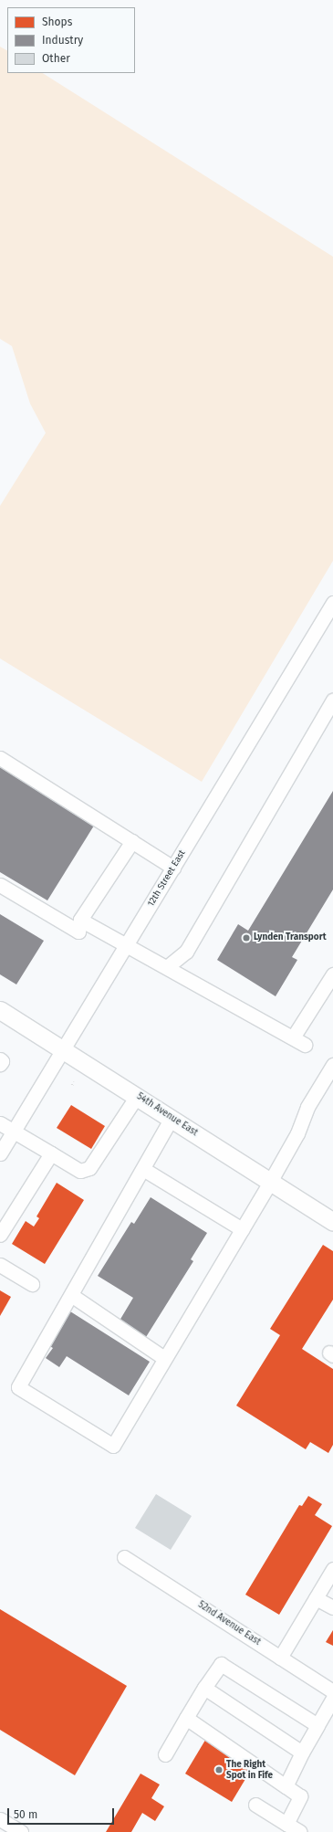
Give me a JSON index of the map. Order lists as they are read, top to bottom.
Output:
{
  "streets": {
    "main road": ["54th Avenue East"],
    "street": ["12th Street East", "52nd Avenue East"]
  },
  "crossings": [
    ["12th Street East", "54th Avenue East"]
  ],
  "places": ["Lynden Transport", "The Right Spot in Fife"],
  "legend": ["Shops", "Industry", "Other"],
  "scale_bar": "50 m"
}
